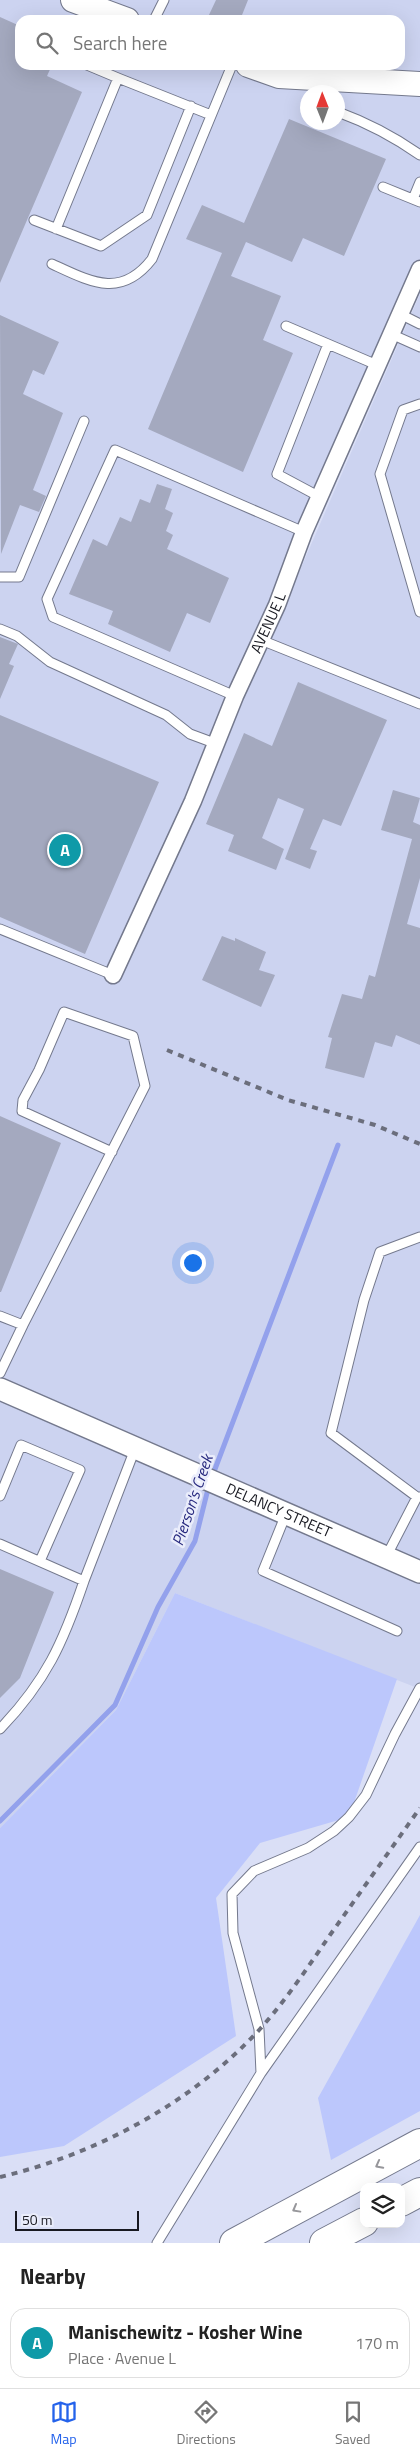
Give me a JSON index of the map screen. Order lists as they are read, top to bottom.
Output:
{
  "streets": {
    "street": ["AVENUE L", "DELANCY STREET"]
  },
  "water": ["Pierson's Creek"],
  "scale_bar": "50 m",
  "north": "top",
  "page": {
    "search": "Search here",
    "pins": "A",
    "scale": "50 m",
    "heading": "Nearby",
    "list": [
      {
        "mark": "A",
        "name": "Manischewitz - Kosher Wine",
        "note": "Place · Avenue L",
        "value": "170 m"
      }
    ],
    "nav": ["Map", "Directions", "Saved"]
  }
}
